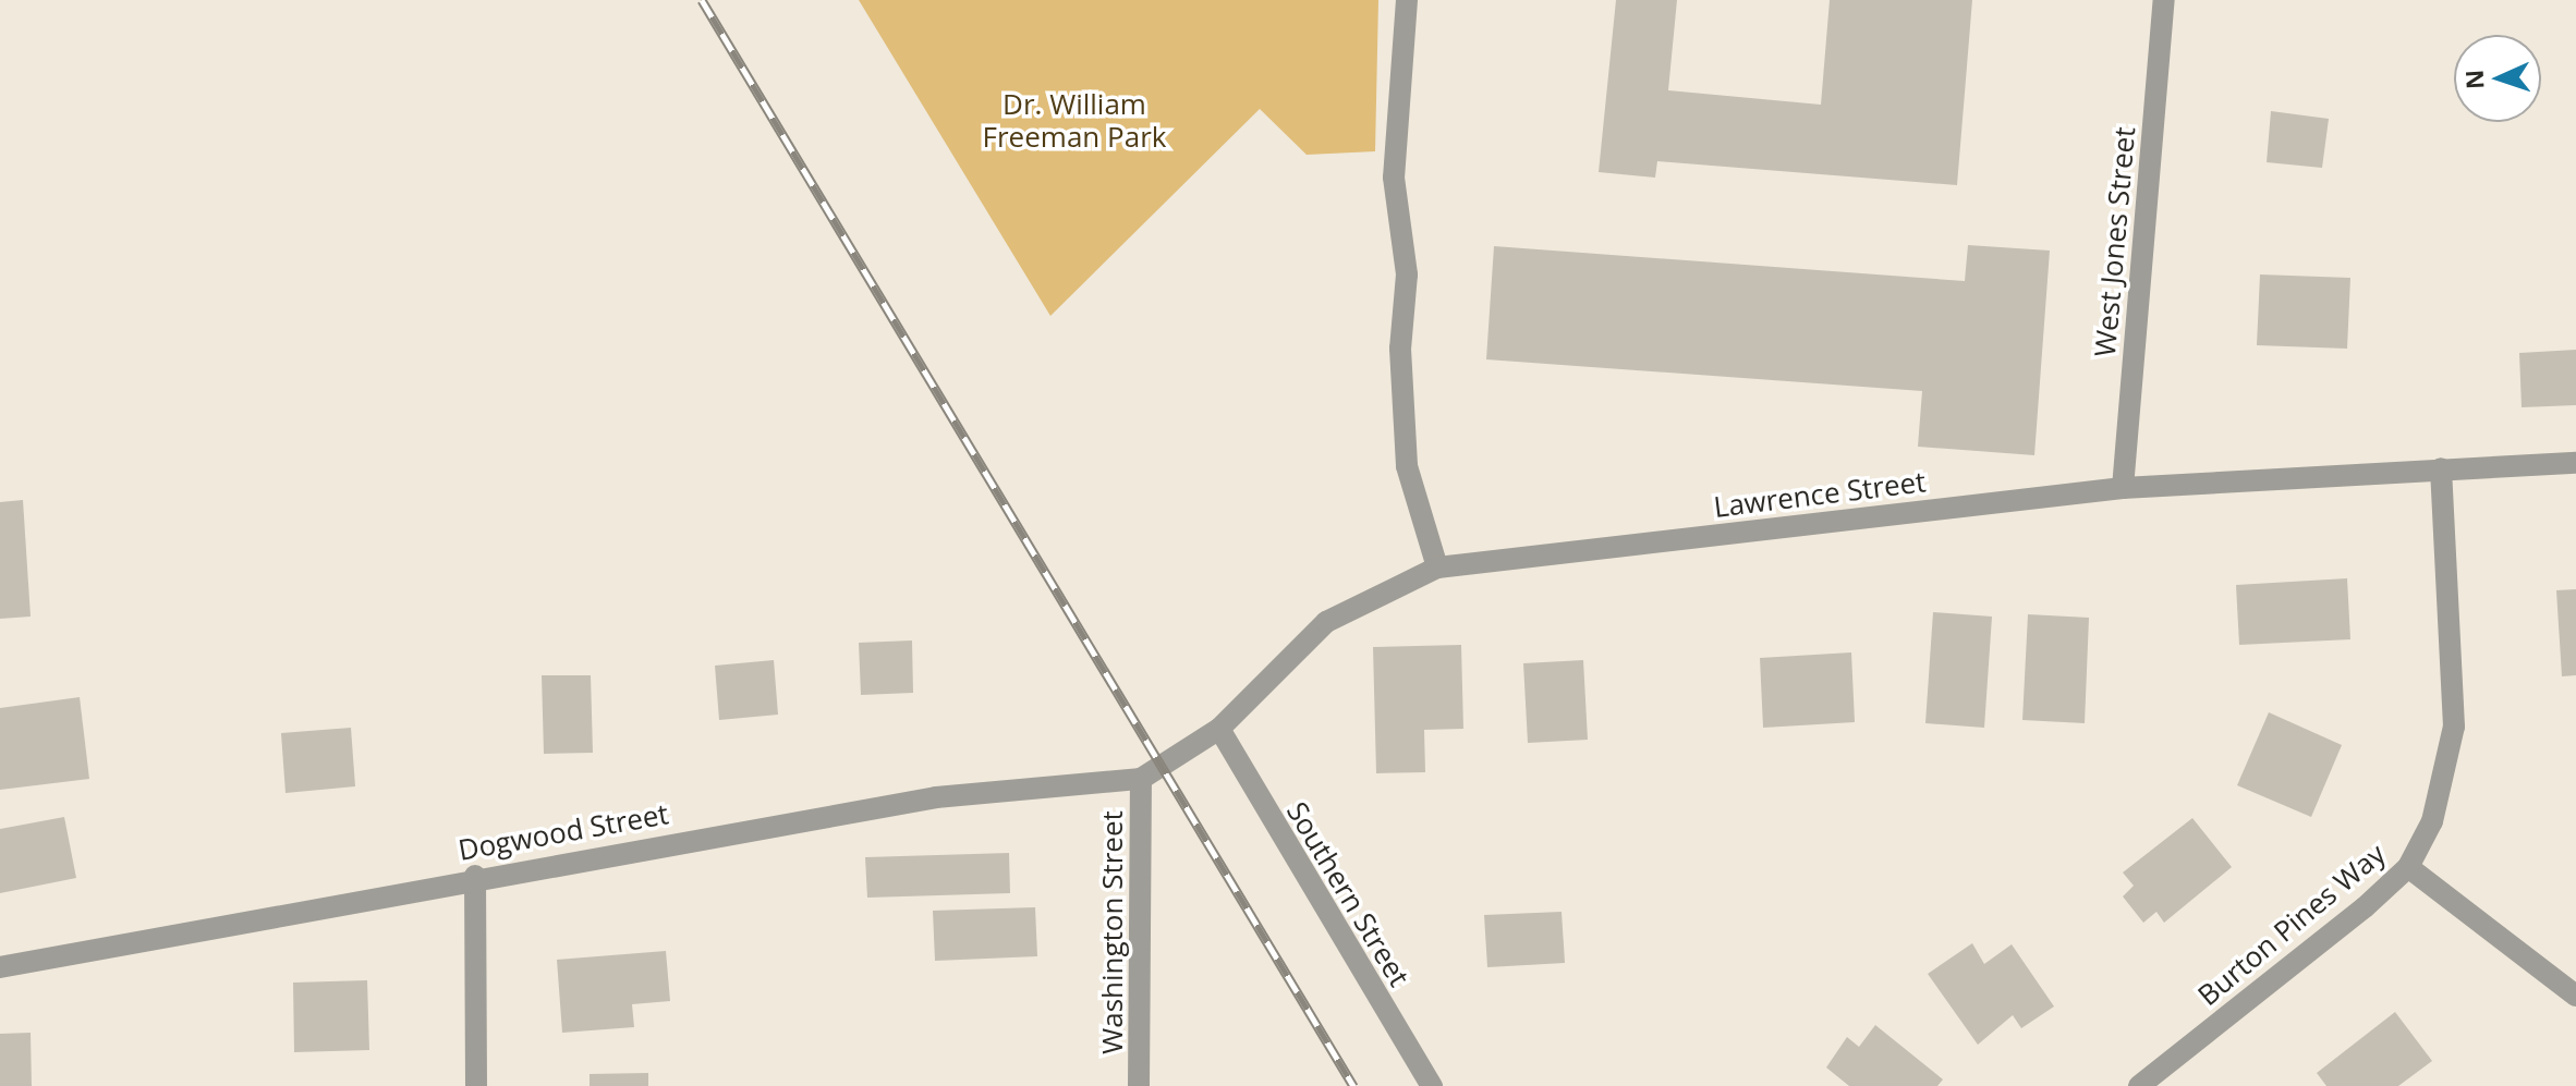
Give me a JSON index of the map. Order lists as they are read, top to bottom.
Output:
{
  "streets": {
    "street": [
      "West Jones Street",
      "Lawrence Street",
      "Dogwood Street",
      "Southern Street",
      "Burton Pines Way",
      "Washington Street"
    ]
  },
  "crossings": [
    ["West Jones Street", "Lawrence Street"],
    ["Lawrence Street", "Dogwood Street"],
    ["Lawrence Street", "Southern Street"],
    ["Lawrence Street", "Burton Pines Way"],
    ["Lawrence Street", "Washington Street"],
    ["Dogwood Street", "Washington Street"]
  ],
  "parks": ["Dr. William Freeman Park"],
  "north": "left"
}
